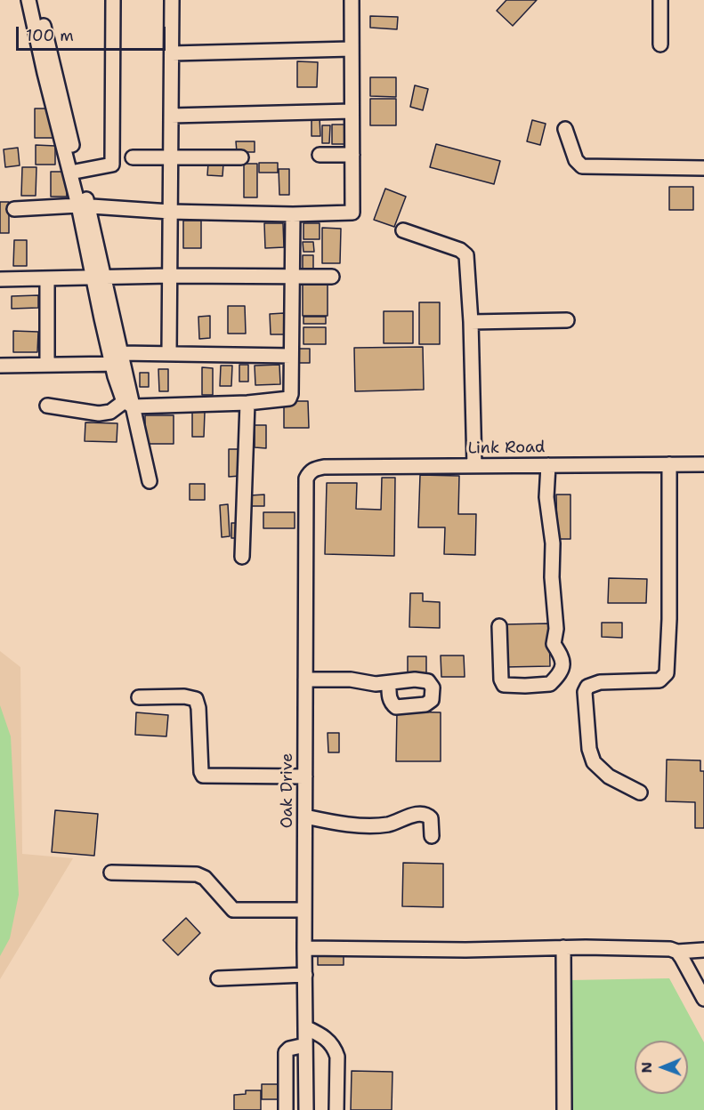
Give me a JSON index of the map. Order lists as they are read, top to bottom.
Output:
{
  "streets": {
    "street": ["Link Road", "Oak Drive"]
  },
  "crossings": [
    ["Link Road", "Oak Drive"]
  ],
  "scale_bar": "100 m",
  "north": "left"
}
